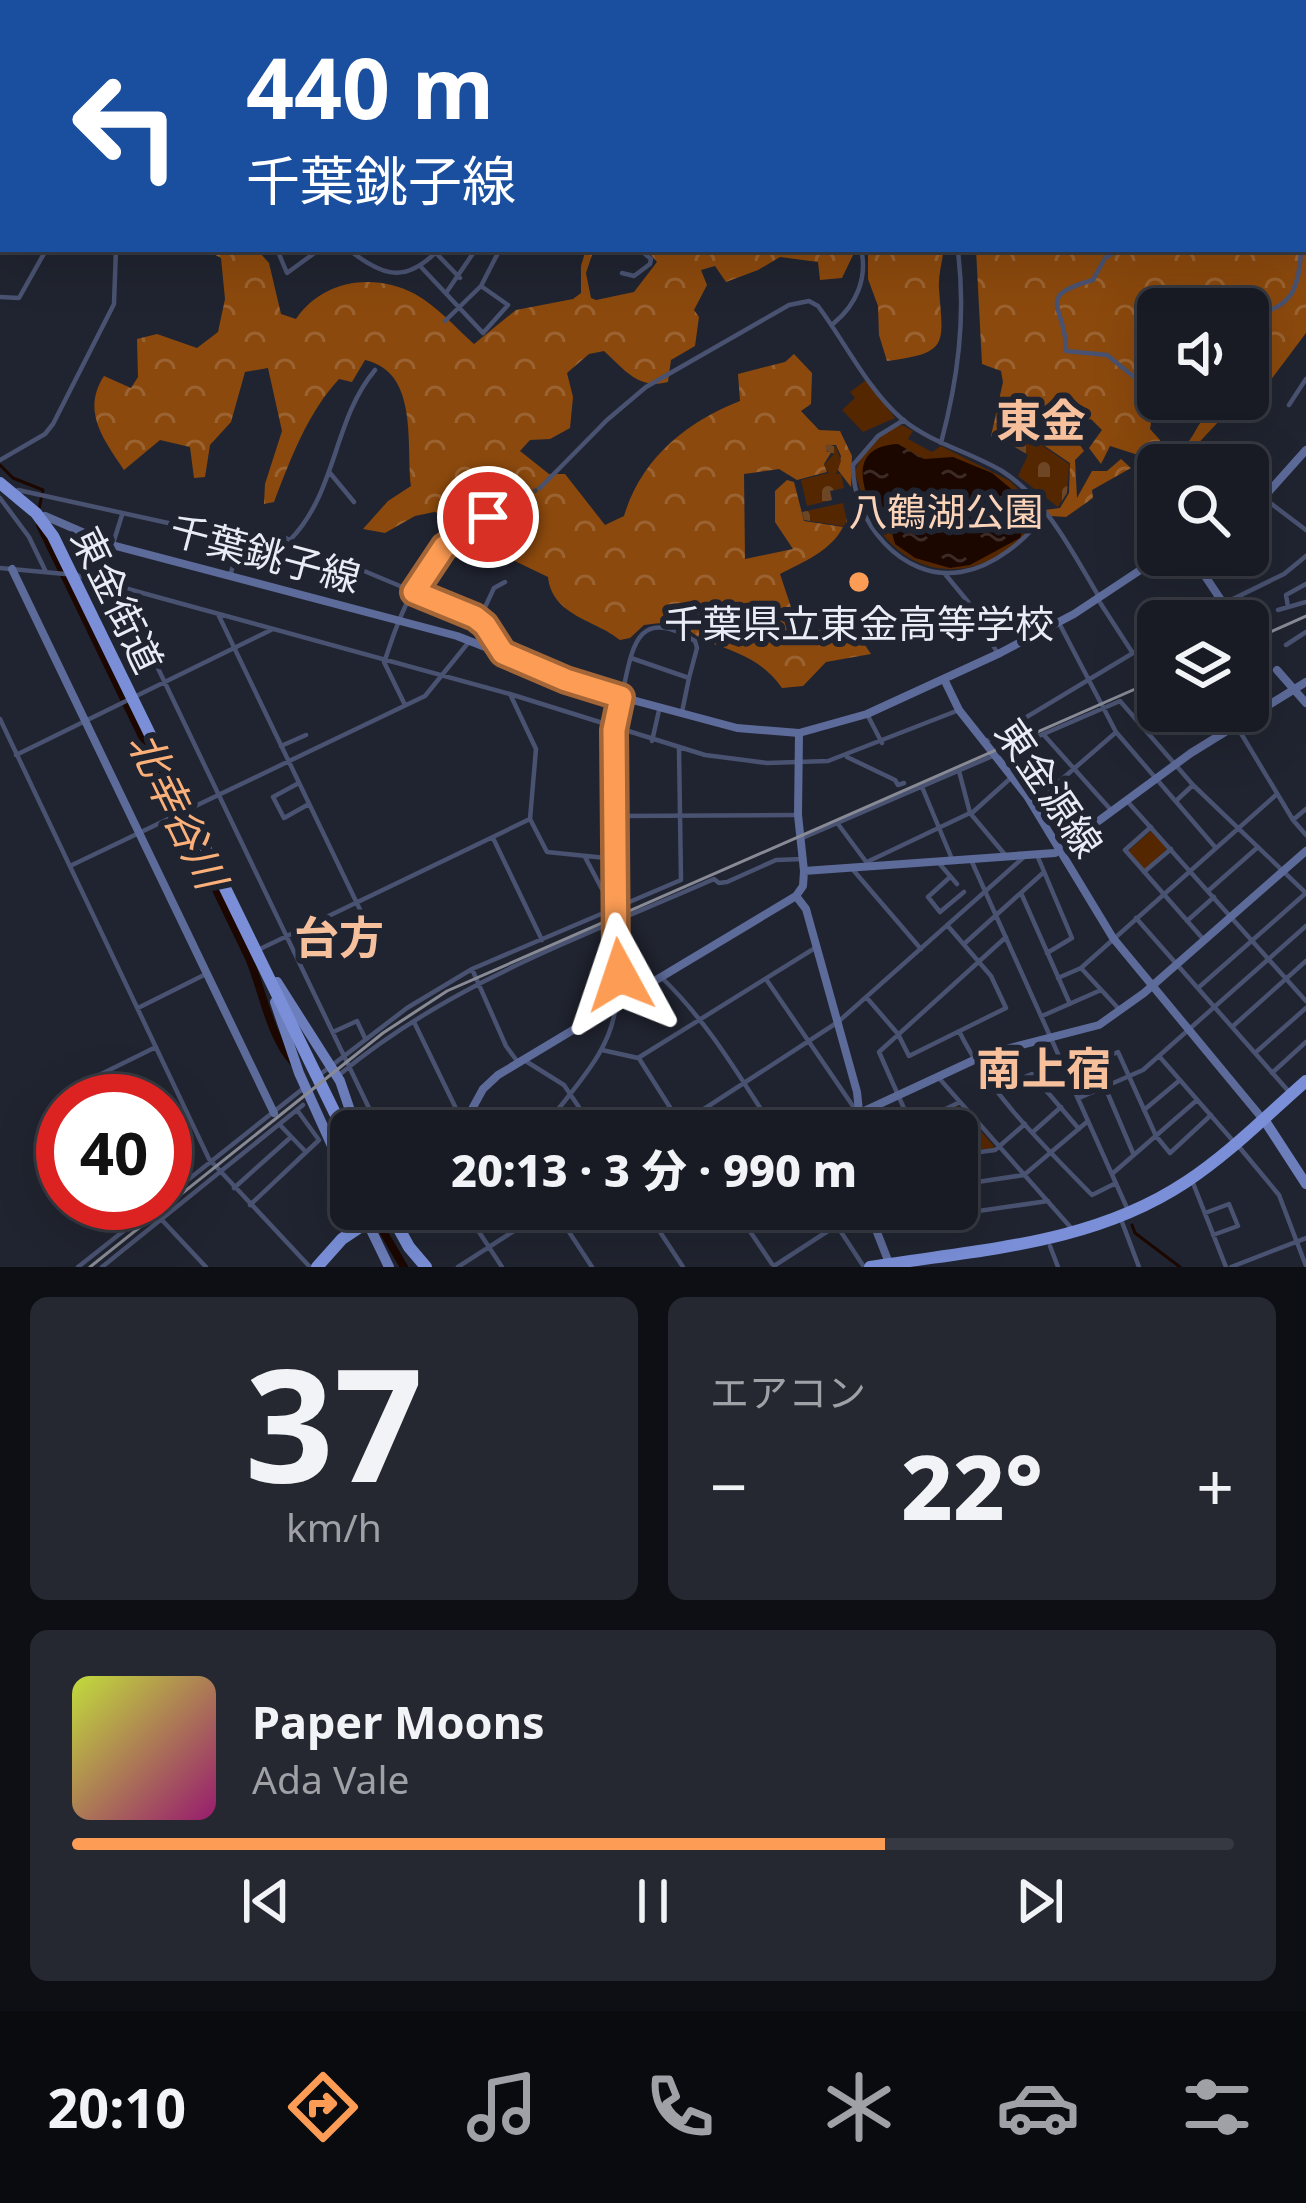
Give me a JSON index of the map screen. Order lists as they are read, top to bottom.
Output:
{
  "streets": {
    "highway": ["東金街道"],
    "street": ["千葉銚子線", "東金源線"]
  },
  "crossings": [
    ["千葉銚子線", "東金街道"],
    ["千葉銚子線", "東金源線"]
  ],
  "districts": ["東金", "台方", "南上宿"],
  "water": ["北幸谷川"],
  "parks": ["八鶴湖公園"],
  "places": ["千葉県立東金高等学校"],
  "page": {
    "turn": ["440 m", "千葉銚子線"],
    "limit": "40",
    "trip": "20:13 · 3 分 · 990 m",
    "tile": [
      ["37", "km/h"],
      "エアコン"
    ],
    "heat": ["−", "22°", "+"],
    "song": ["Paper Moons", "Ada Vale"],
    "tabs": "20:10"
  }
}
